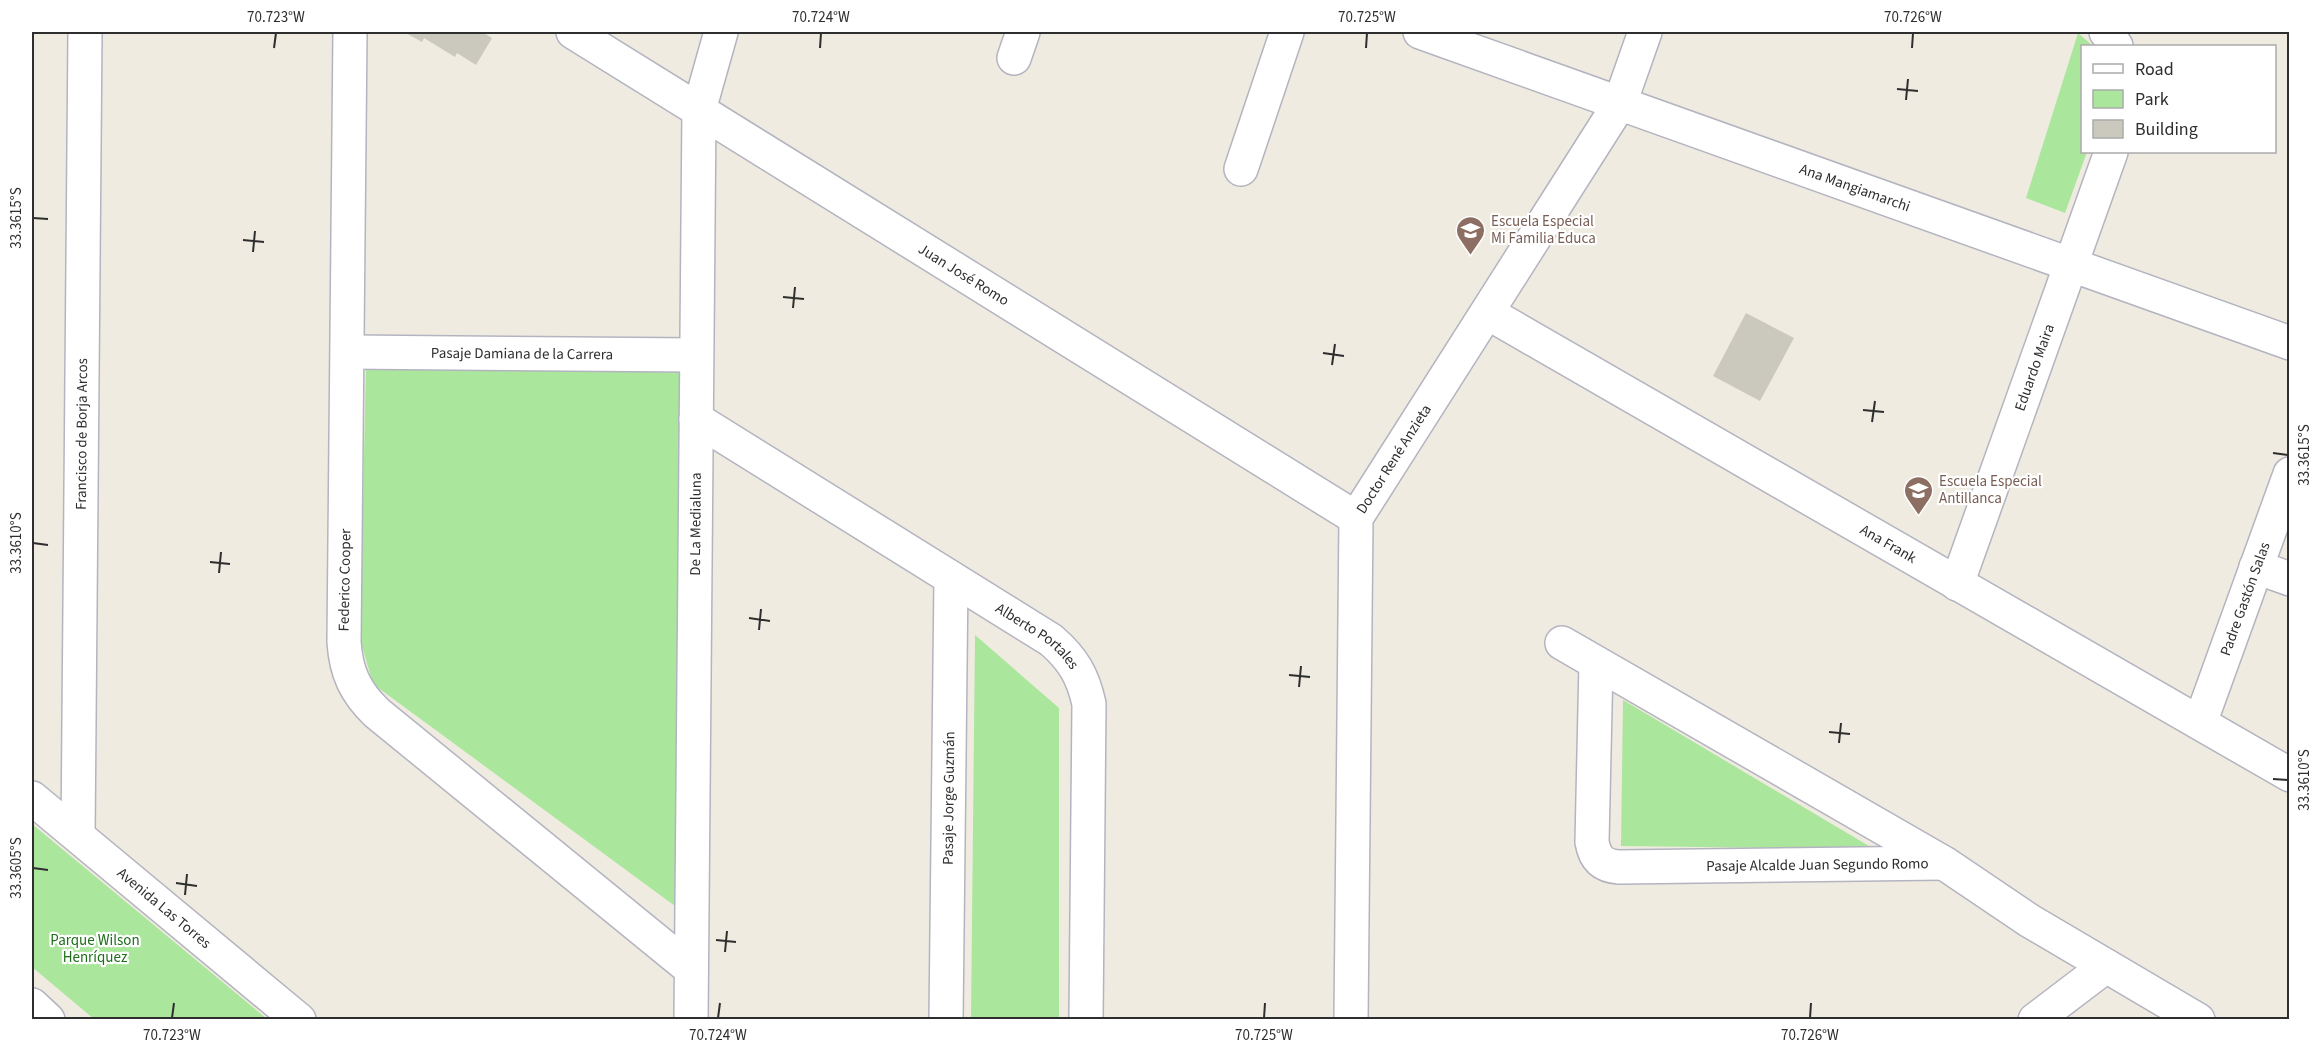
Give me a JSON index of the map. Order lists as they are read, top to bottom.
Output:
{
  "streets": {
    "street": [
      "Ana Mangiamarchi",
      "Juan José Romo",
      "Pasaje Damiana de la Carrera",
      "Eduardo Maira",
      "Francisco de Borja Arcos",
      "Doctor René Anzieta",
      "De La Medialuna",
      "Ana Frank",
      "Federico Cooper",
      "Padre Gastón Salas",
      "Alberto Portales",
      "Pasaje Jorge Guzmán",
      "Pasaje Alcalde Juan Segundo Romo",
      "Avenida Las Torres"
    ]
  },
  "crossings": [
    ["Ana Mangiamarchi", "Eduardo Maira"],
    ["Ana Mangiamarchi", "Doctor René Anzieta"],
    ["Juan José Romo", "Doctor René Anzieta"],
    ["Juan José Romo", "De La Medialuna"],
    ["Pasaje Damiana de la Carrera", "De La Medialuna"],
    ["Pasaje Damiana de la Carrera", "Federico Cooper"],
    ["Eduardo Maira", "Ana Frank"],
    ["Francisco de Borja Arcos", "Avenida Las Torres"],
    ["Doctor René Anzieta", "Ana Frank"],
    ["De La Medialuna", "Federico Cooper"],
    ["De La Medialuna", "Alberto Portales"],
    ["Ana Frank", "Padre Gastón Salas"],
    ["Alberto Portales", "Pasaje Jorge Guzmán"]
  ],
  "parks": ["Parque Wilson Henríquez"],
  "places": {
    "school or university": ["Escuela Especial Mi Familia Educa", "Escuela Especial Antillanca"]
  },
  "legend": ["Road", "Park", "Building"],
  "coordinates": [
    "70.723°W",
    "70.724°W",
    "70.725°W",
    "70.726°W",
    "33.3615°S",
    "33.3610°S",
    "33.3605°S"
  ]
}
